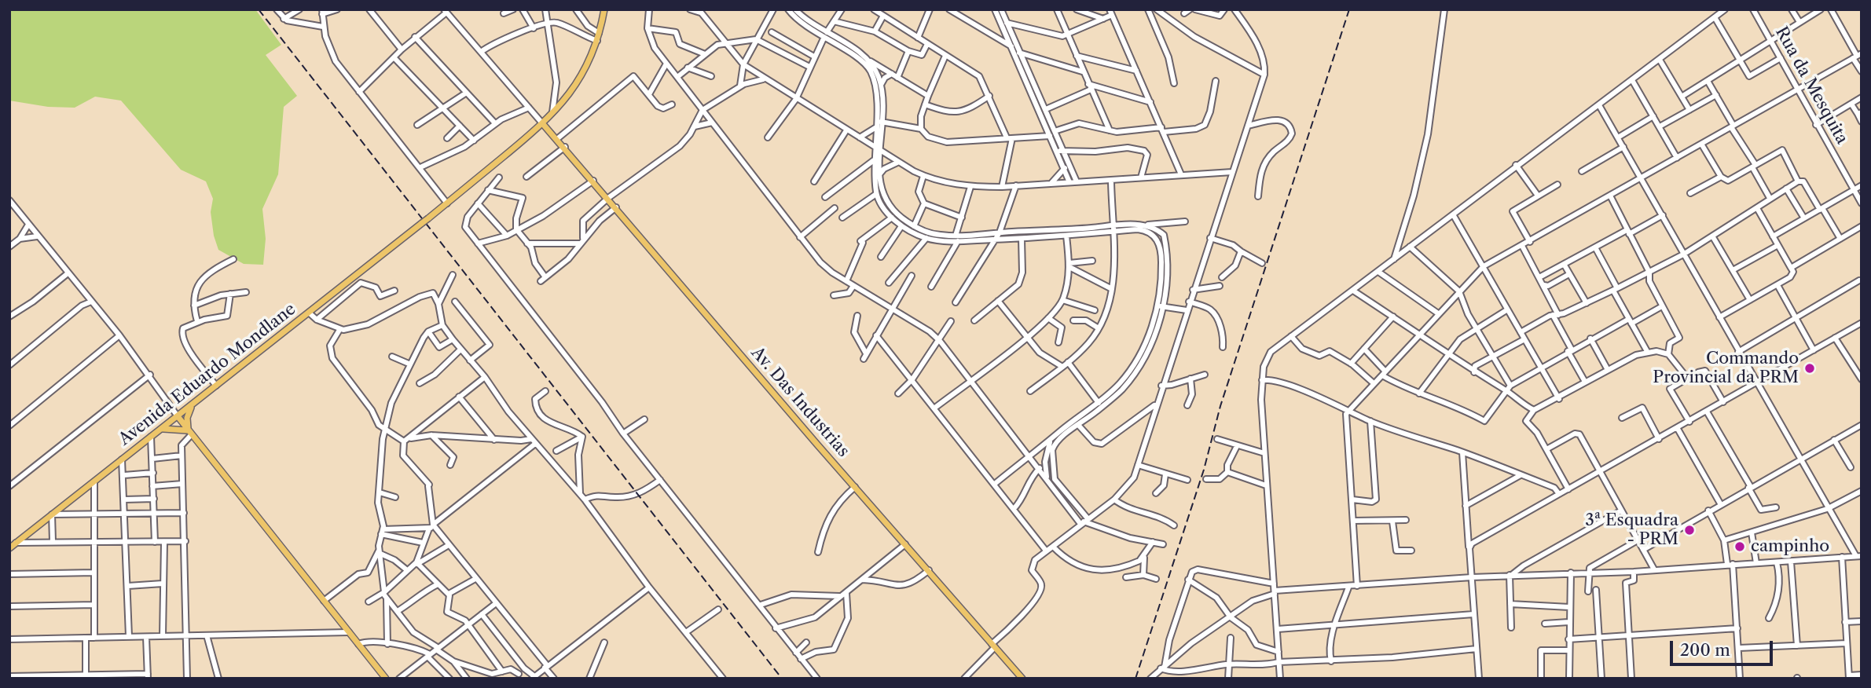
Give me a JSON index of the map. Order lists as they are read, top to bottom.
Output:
{
  "streets": {
    "main road": ["Avenida Eduardo Mondlane", "Av. Das Industrias"],
    "street": ["Rua da Mesquita"]
  },
  "crossings": [
    ["Avenida Eduardo Mondlane", "Av. Das Industrias"]
  ],
  "places": ["Commando Provincial da PRM", "3ª Esquadra - PRM", "campinho"],
  "scale_bar": "200 m"
}
